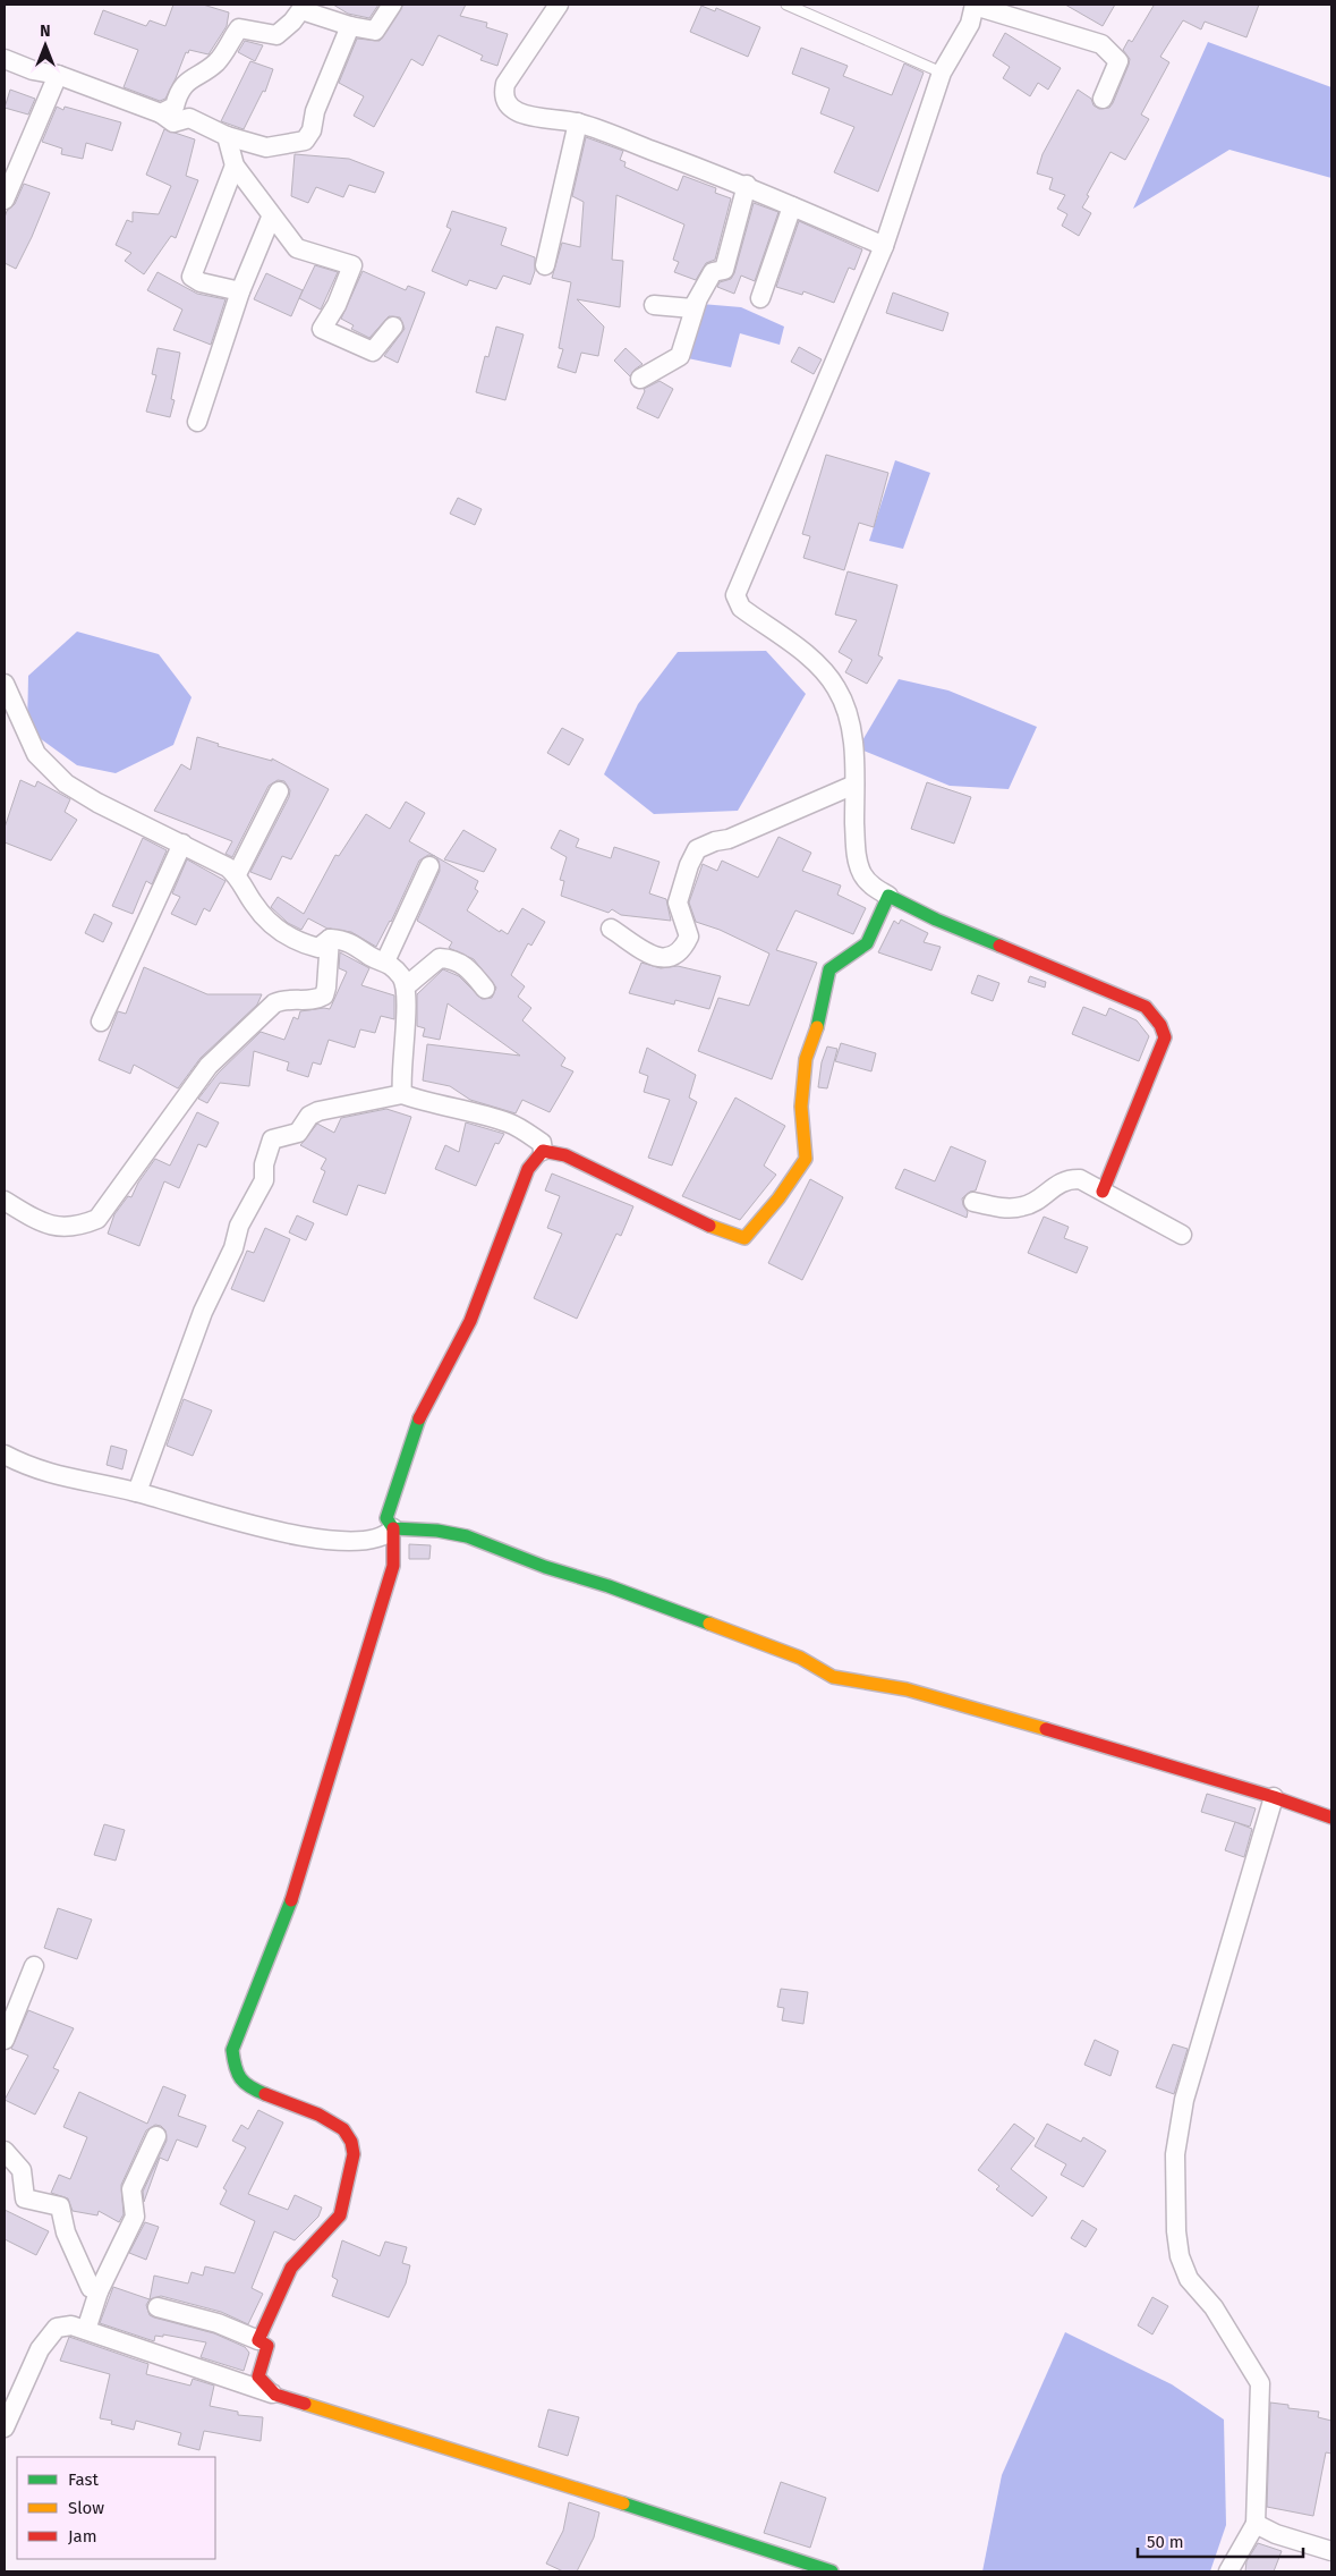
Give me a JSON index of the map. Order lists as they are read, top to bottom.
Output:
{
  "legend": ["Fast", "Slow", "Jam"],
  "scale_bar": "50 m",
  "north": "top"
}
